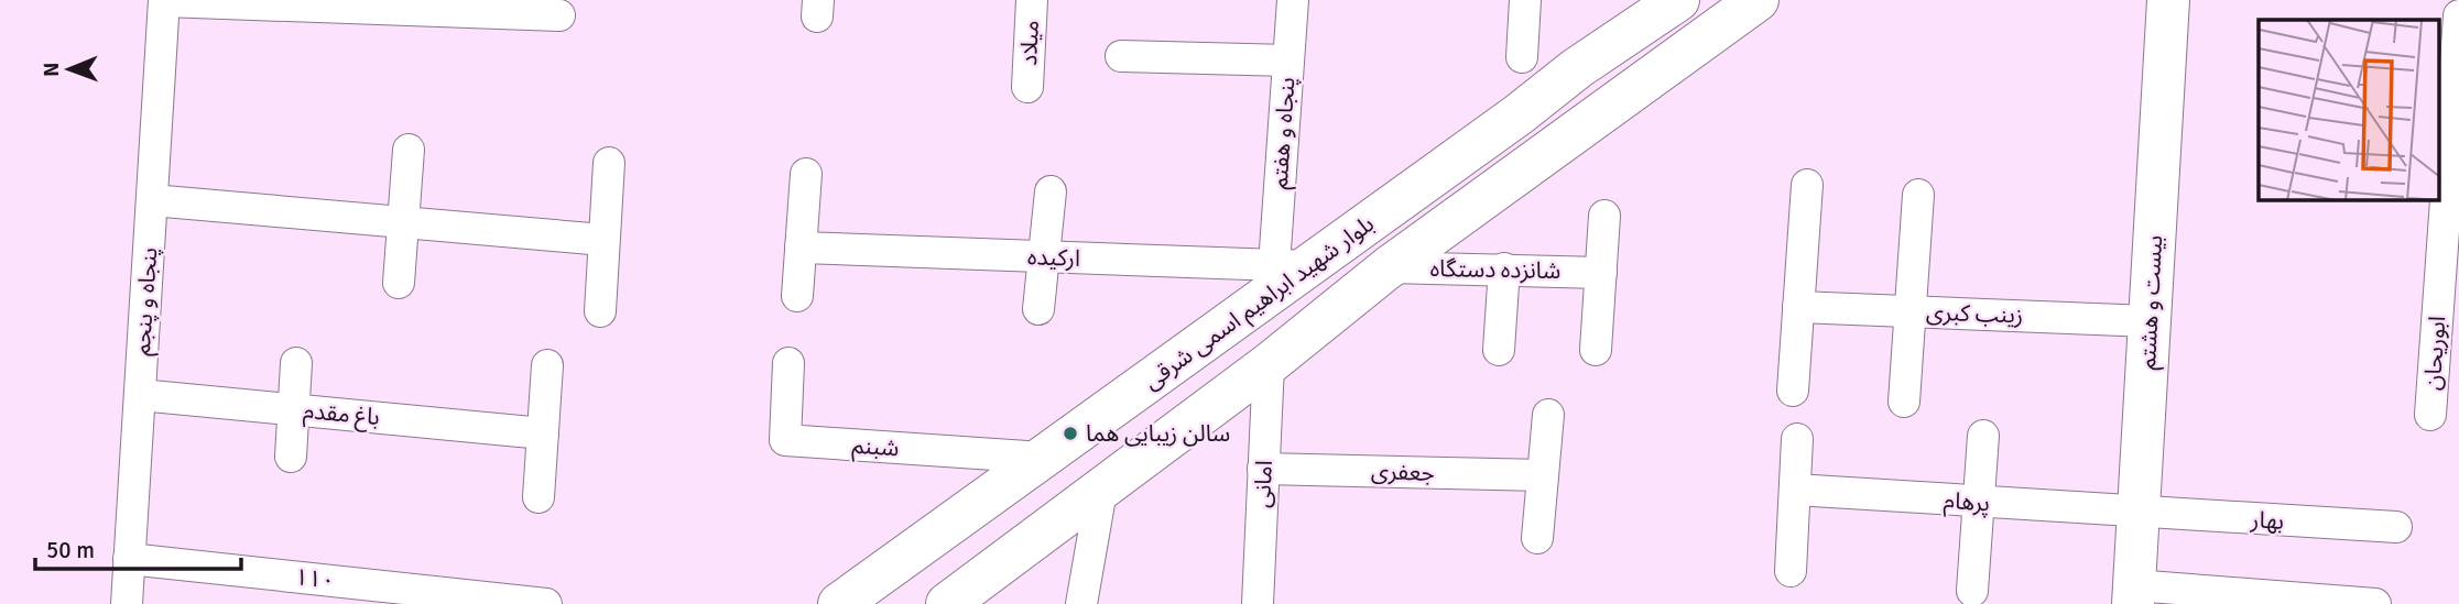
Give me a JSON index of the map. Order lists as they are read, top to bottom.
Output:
{
  "streets": {
    "main road": ["بلوار شهید ابراهیم اسمی شرقی", "بیست و هشتم"],
    "street": [
      "میلاد",
      "پنجاه و هفتم",
      "ارکیده",
      "شانزده دستگاه",
      "پنجاه و پنجم",
      "زینب کبری",
      "ابوریحان",
      "باغ مقدم",
      "شبنم",
      "جعفری",
      "امانی",
      "پرهام",
      "بهار",
      "۱۱۰"
    ]
  },
  "crossings": [
    ["پنجاه و هفتم", "ارکیده"],
    ["پنجاه و هفتم", "بلوار شهید ابراهیم اسمی شرقی"],
    ["ارکیده", "بلوار شهید ابراهیم اسمی شرقی"],
    ["شانزده دستگاه", "بلوار شهید ابراهیم اسمی شرقی"],
    ["پنجاه و پنجم", "باغ مقدم"],
    ["پنجاه و پنجم", "۱۱۰"],
    ["بلوار شهید ابراهیم اسمی شرقی", "شبنم"],
    ["بلوار شهید ابراهیم اسمی شرقی", "امانی"],
    ["بیست و هشتم", "زینب کبری"],
    ["بیست و هشتم", "پرهام"],
    ["بیست و هشتم", "بهار"],
    ["جعفری", "امانی"],
    ["پرهام", "بهار"]
  ],
  "places": ["سالن زیبایی هما"],
  "scale_bar": "50 m",
  "north": "left"
}
